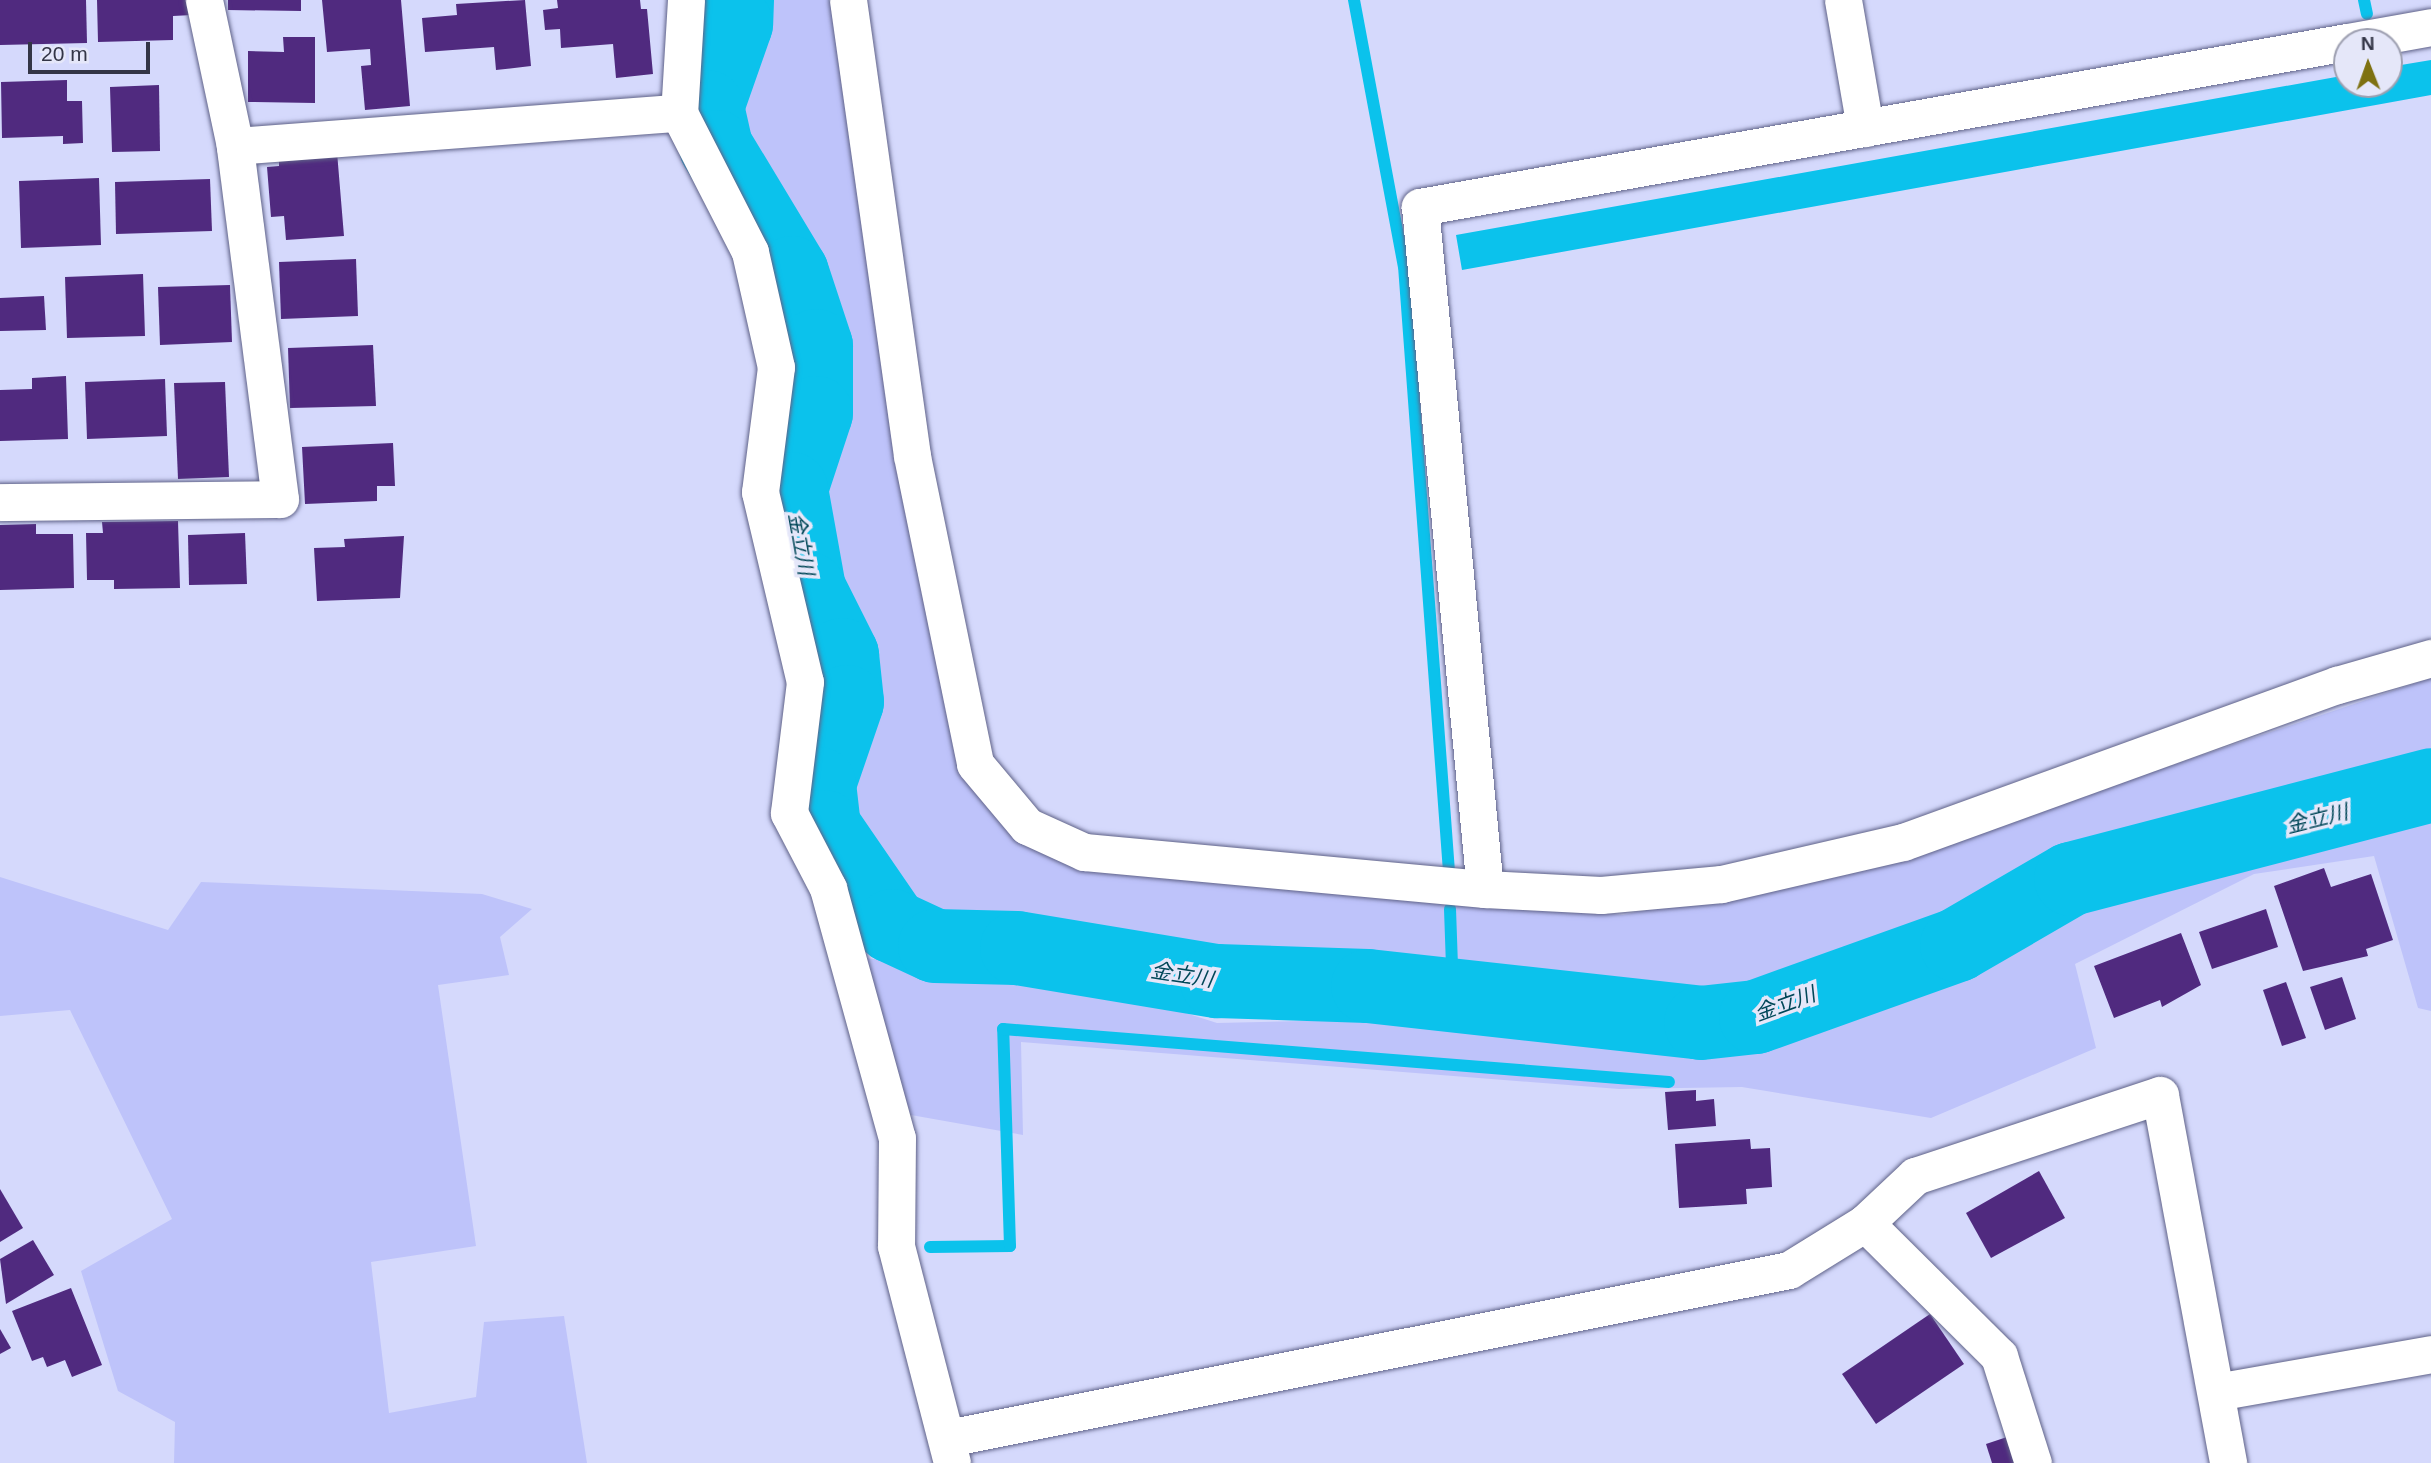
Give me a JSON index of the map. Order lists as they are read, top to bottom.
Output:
{
  "water": ["金立川"],
  "scale_bar": "20 m",
  "north": "top"
}
